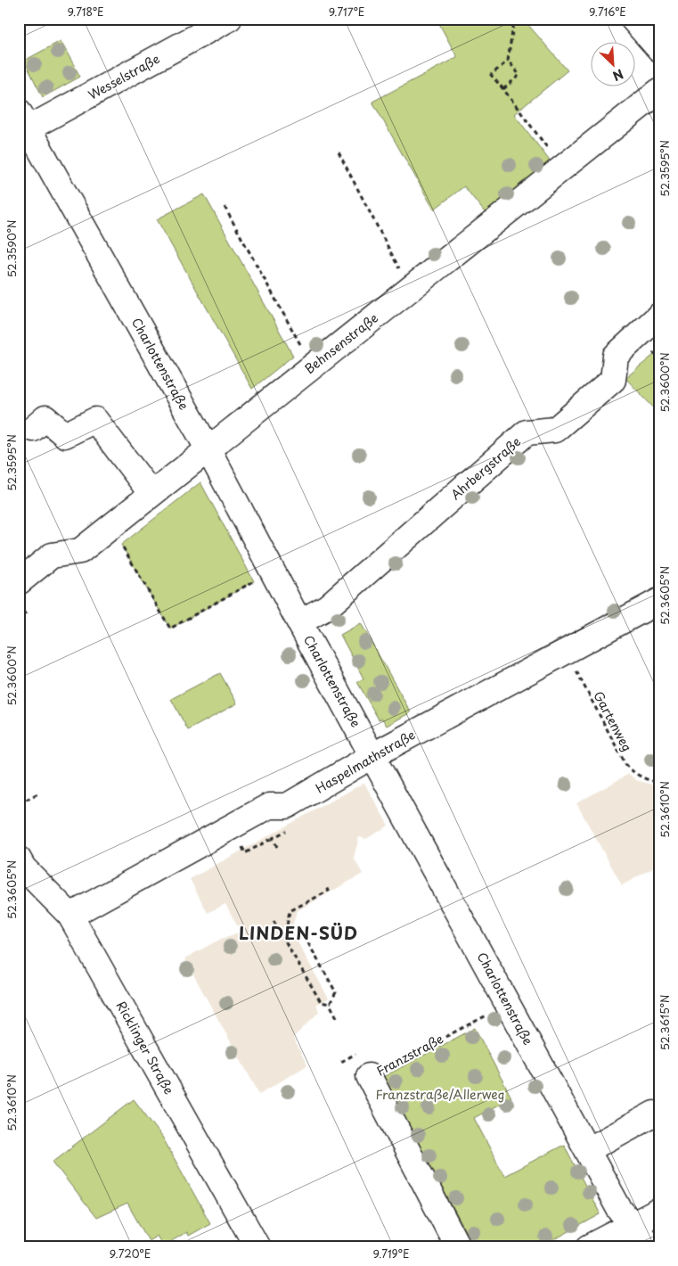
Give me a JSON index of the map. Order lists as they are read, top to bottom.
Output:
{
  "streets": {
    "street": [
      "Wesselstraße",
      "Behnsenstraße",
      "Charlottenstraße",
      "Ahrbergstraße",
      "Haspelmathstraße",
      "Ricklinger Straße",
      "Franzstraße"
    ],
    "path": ["Gartenweg"]
  },
  "crossings": [
    ["Wesselstraße", "Charlottenstraße"],
    ["Behnsenstraße", "Charlottenstraße"],
    ["Charlottenstraße", "Ahrbergstraße"],
    ["Charlottenstraße", "Haspelmathstraße"],
    ["Charlottenstraße", "Franzstraße"],
    ["Gartenweg", "Haspelmathstraße"],
    ["Haspelmathstraße", "Ricklinger Straße"]
  ],
  "districts": ["LINDEN-SÜD"],
  "parks": ["Franzstraße/Allerweg"],
  "north": "bottom right",
  "coordinates": [
    "9.718°E",
    "9.717°E",
    "9.716°E",
    "52.3595°N",
    "52.3590°N",
    "52.3600°N",
    "52.3605°N",
    "52.3610°N",
    "52.3615°N",
    "9.720°E",
    "9.719°E"
  ]
}
